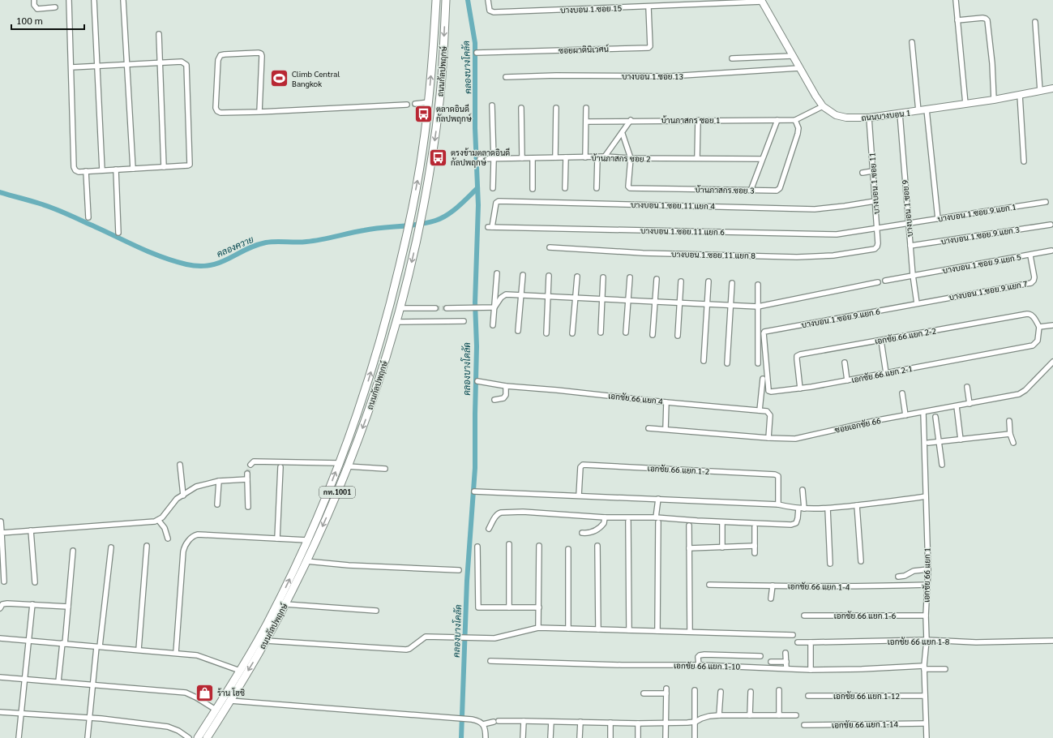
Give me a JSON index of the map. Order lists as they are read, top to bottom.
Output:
{
  "streets": {
    "main road": ["ถนนกัลปพฤกษ์", "ถนนบางบอน 1", "กท.1001"],
    "street": [
      "บางบอน 1 ซอย 15",
      "ซอยผาตินิเวศน์",
      "บางบอน 1 ซอย 13",
      "บ้านภาสกร ซอย 1",
      "บ้านภาสกร ซอย 2",
      "บางบอน 1 ซอย 11",
      "บ้านภาสกร ซอย 3",
      "บางบอน 1 ซอย 11 แยก 4",
      "บางบอน 1 ซอย 9",
      "บางบอน 1 ซอย 9 แยก 1",
      "บางบอน 1 ซอย 11 แยก 6",
      "บางบอน 1 ซอย 9 แยก 3",
      "บางบอน 1 ซอย 11 แยก 8",
      "บางบอน 1 ซอย 9 แยก 5",
      "บางบอน 1 ซอย 9 แยก 7",
      "บางบอน 1 ซอย 9 แยก 6",
      "เอกชัย 66 แยก 2-2",
      "เอกชัย 66 แยก 2-1",
      "เอกชัย 66 แยก 4",
      "ซอยเอกชัย 66",
      "เอกชัย 66 แยก 1-2",
      "เอกชัย 66 แยก 1",
      "เอกชัย 66 แยก 1-4",
      "เอกชัย 66 แยก 1-6",
      "เอกชัย 66 แยก 1-8",
      "เอกชัย 66 แยก 1-10",
      "เอกชัย 66 แยก 1-12",
      "เอกชัย 66 แยก 1-14"
    ]
  },
  "crossings": [
    ["บางบอน 1 ซอย 15", "ซอยผาตินิเวศน์"],
    ["บางบอน 1 ซอย 15", "ถนนบางบอน 1"],
    ["บางบอน 1 ซอย 13", "ถนนบางบอน 1"],
    ["ถนนบางบอน 1", "บางบอน 1 ซอย 11"],
    ["ถนนบางบอน 1", "บางบอน 1 ซอย 9"],
    ["บ้านภาสกร ซอย 1", "บ้านภาสกร ซอย 3"],
    ["บ้านภาสกร ซอย 2", "บ้านภาสกร ซอย 3"],
    ["บางบอน 1 ซอย 11", "บางบอน 1 ซอย 11 แยก 4"],
    ["บางบอน 1 ซอย 11", "บางบอน 1 ซอย 9 แยก 1"],
    ["บางบอน 1 ซอย 11", "บางบอน 1 ซอย 11 แยก 6"],
    ["บางบอน 1 ซอย 11", "บางบอน 1 ซอย 11 แยก 8"],
    ["บางบอน 1 ซอย 11 แยก 4", "บางบอน 1 ซอย 11 แยก 6"],
    ["บางบอน 1 ซอย 9", "บางบอน 1 ซอย 9 แยก 1"],
    ["บางบอน 1 ซอย 9", "บางบอน 1 ซอย 9 แยก 3"],
    ["บางบอน 1 ซอย 9", "บางบอน 1 ซอย 9 แยก 5"],
    ["บางบอน 1 ซอย 9", "บางบอน 1 ซอย 9 แยก 7"],
    ["บางบอน 1 ซอย 9", "บางบอน 1 ซอย 9 แยก 6"],
    ["บางบอน 1 ซอย 9 แยก 1", "บางบอน 1 ซอย 11 แยก 6"],
    ["บางบอน 1 ซอย 9 แยก 5", "บางบอน 1 ซอย 9 แยก 7"],
    ["บางบอน 1 ซอย 9 แยก 7", "บางบอน 1 ซอย 9 แยก 6"],
    ["บางบอน 1 ซอย 9 แยก 6", "เอกชัย 66 แยก 2-1"],
    ["เอกชัย 66 แยก 2-2", "เอกชัย 66 แยก 2-1"],
    ["ซอยเอกชัย 66", "เอกชัย 66 แยก 1"],
    ["เอกชัย 66 แยก 1", "เอกชัย 66 แยก 1-4"],
    ["เอกชัย 66 แยก 1", "เอกชัย 66 แยก 1-6"],
    ["เอกชัย 66 แยก 1", "เอกชัย 66 แยก 1-8"],
    ["เอกชัย 66 แยก 1", "เอกชัย 66 แยก 1-10"],
    ["เอกชัย 66 แยก 1", "เอกชัย 66 แยก 1-12"],
    ["เอกชัย 66 แยก 1", "เอกชัย 66 แยก 1-14"]
  ],
  "water": ["คลองบางโคลัด", "คลองควาย"],
  "places": {
    "sports": ["Climb Central Bangkok"],
    "bus stop": ["ตลาดอินดี กัลปพฤกษ์", "ตรงข้ามตลาดอินดี กัลปพฤกษ์"],
    "shop": ["ร้าน โฮชิ"]
  },
  "scale_bar": "100 m"
}
